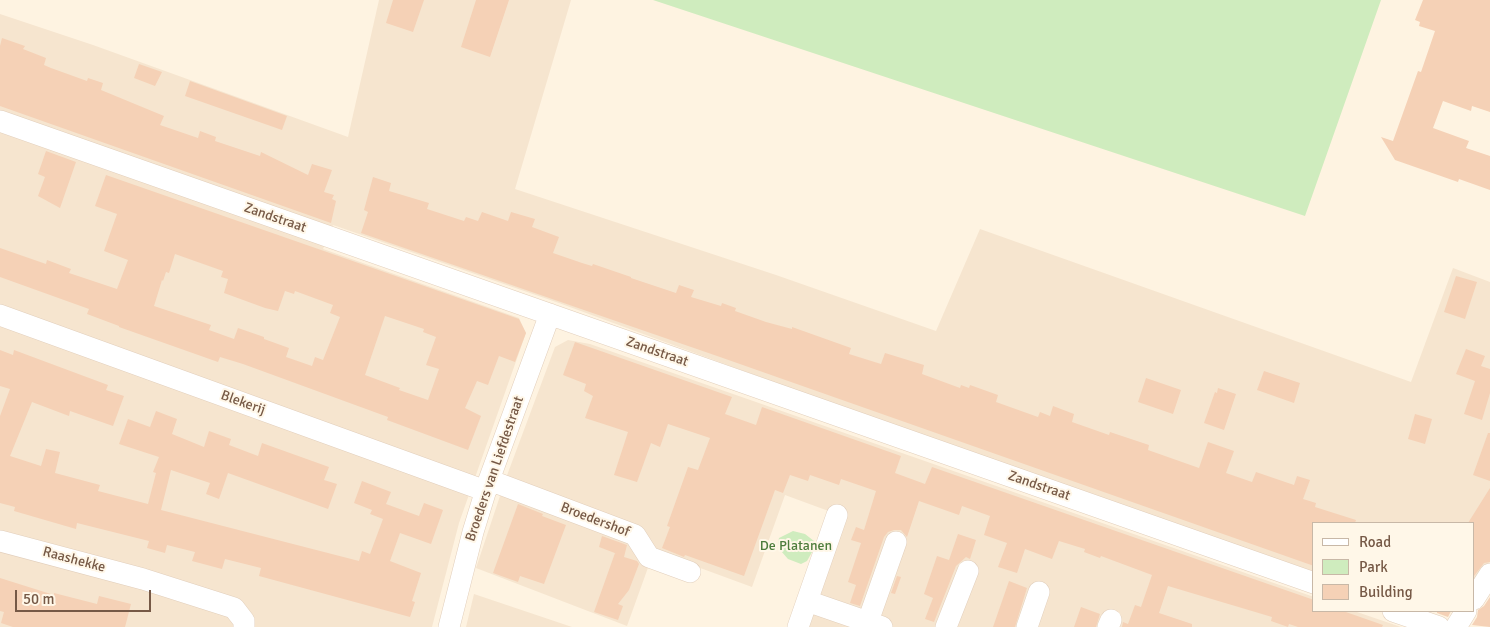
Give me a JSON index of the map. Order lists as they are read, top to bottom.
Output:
{
  "streets": {
    "street": [
      "Zandstraat",
      "Blekerij",
      "Broeders van Liefdestraat",
      "Broedershof",
      "Raashekke"
    ]
  },
  "crossings": [
    ["Zandstraat", "Broeders van Liefdestraat"],
    ["Blekerij", "Broeders van Liefdestraat"],
    ["Blekerij", "Broedershof"],
    ["Broeders van Liefdestraat", "Broedershof"]
  ],
  "parks": ["De Platanen"],
  "legend": ["Road", "Park", "Building"],
  "scale_bar": "50 m"
}
